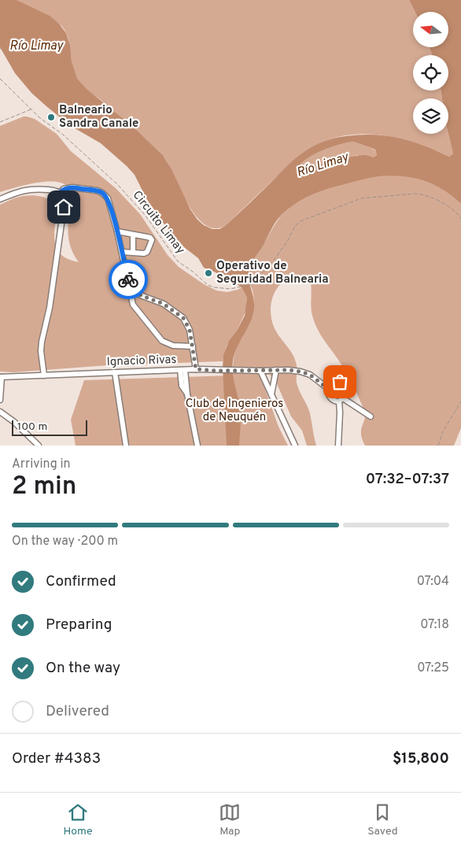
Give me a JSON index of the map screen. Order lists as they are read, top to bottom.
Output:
{
  "streets": {
    "street": ["Ignacio Rivas"],
    "path": ["Circuito Limay"]
  },
  "water": ["Río Limay"],
  "parks": ["Club de Ingenieros de Neuquén"],
  "places": ["Balneario Sandra Canale", "Operativo de Seguridad Balnearia"],
  "scale_bar": "100 m",
  "north": "left",
  "page": {
    "scale": "100 m",
    "heading": ["2 min", "Arriving in", "07:32–07:37"],
    "panel": ["Order #4383", "$15,800"],
    "bar": "On the way · 200 m",
    "list": [
      ["Confirmed", "07:04"],
      ["Preparing", "07:18"],
      ["On the way", "07:25"],
      "Delivered"
    ],
    "tabs": ["Home", "Map", "Saved"]
  }
}
